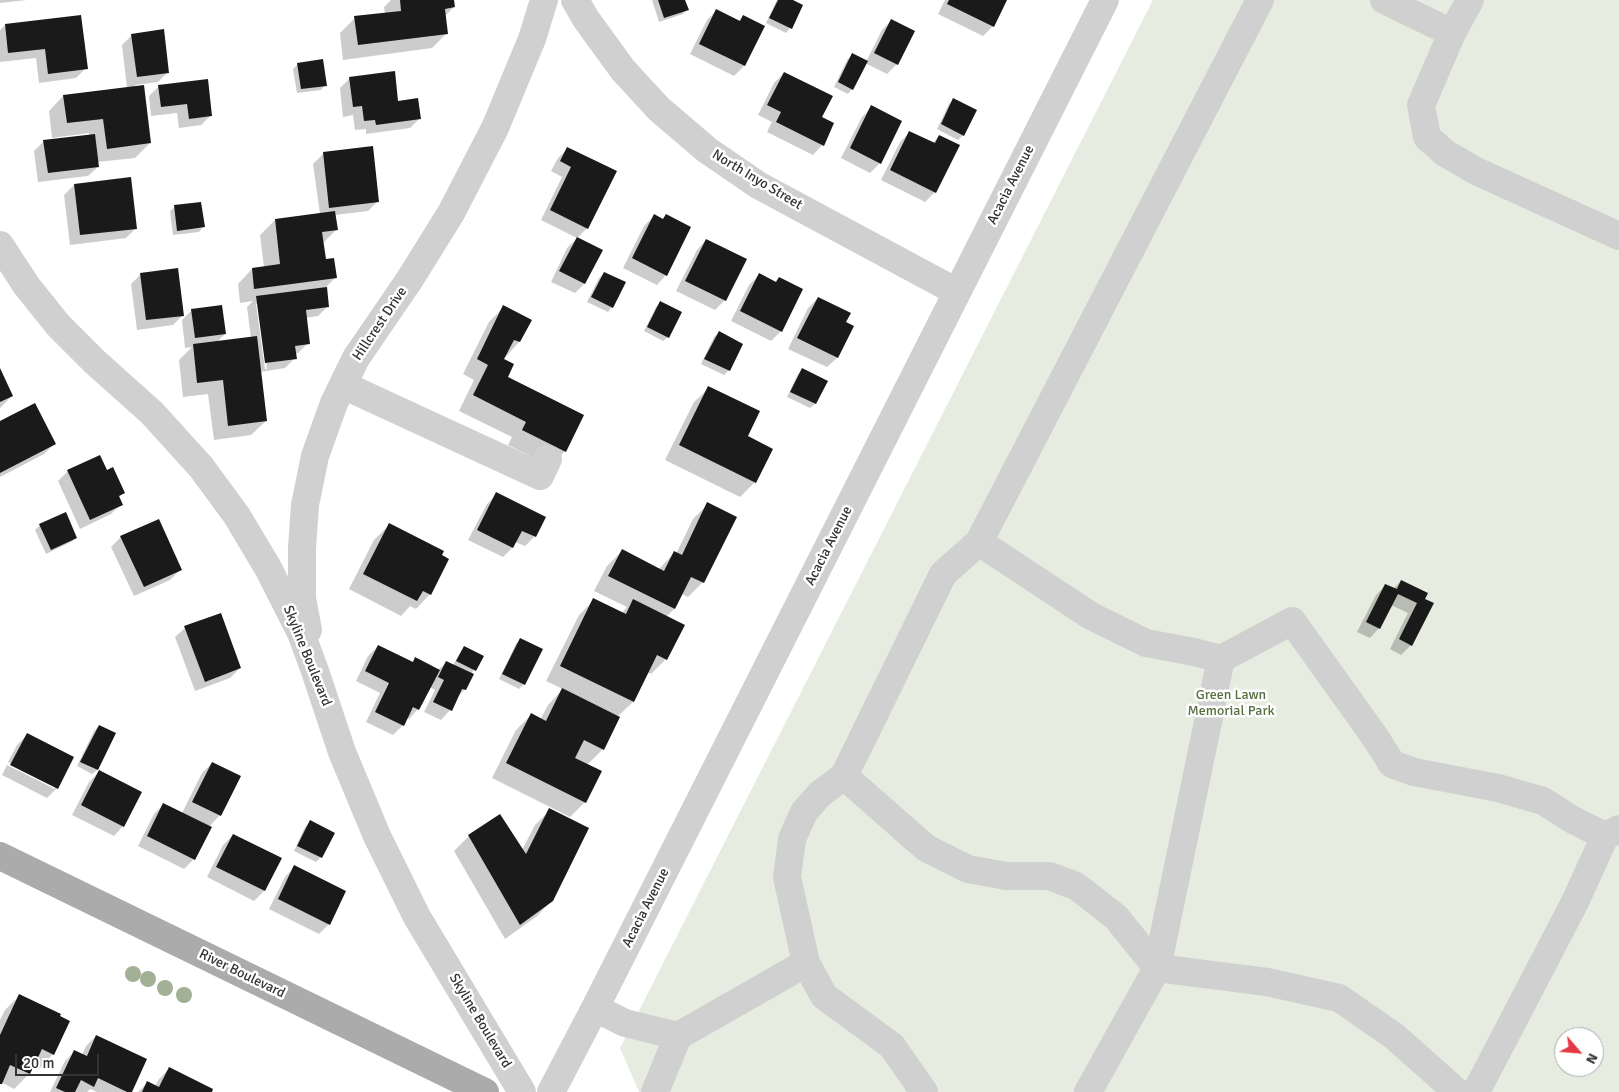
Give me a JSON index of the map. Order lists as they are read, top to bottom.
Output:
{
  "streets": {
    "main road": ["River Boulevard"],
    "street": [
      "North Inyo Street",
      "Acacia Avenue",
      "Hillcrest Drive",
      "Skyline Boulevard"
    ]
  },
  "crossings": [
    ["North Inyo Street", "Acacia Avenue"],
    ["Hillcrest Drive", "Skyline Boulevard"]
  ],
  "parks": ["Green Lawn Memorial Park"],
  "scale_bar": "20 m",
  "north": "bottom right"
}
